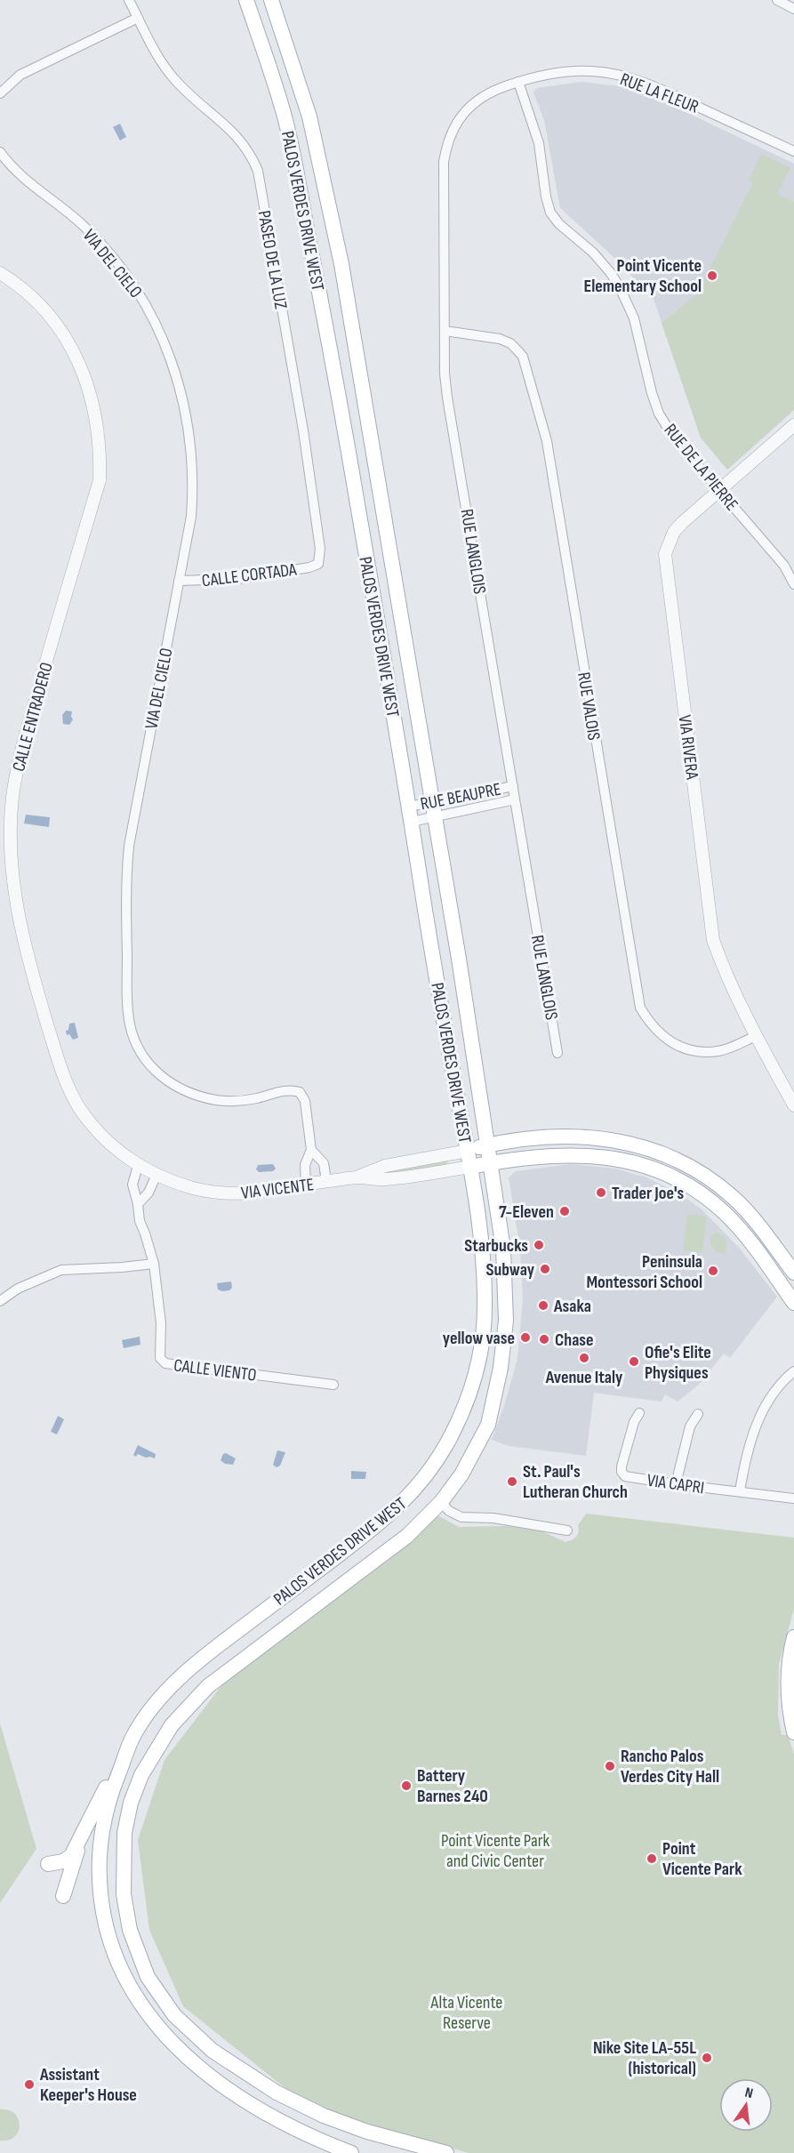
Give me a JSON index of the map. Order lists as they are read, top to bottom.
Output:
{
  "streets": {
    "main road": ["PALOS VERDES DRIVE WEST"],
    "street": [
      "RUE LA FLEUR",
      "PASEO DE LA LUZ",
      "VIA DEL CIELO",
      "RUE DE LA PIERRE",
      "RUE LANGLOIS",
      "CALLE CORTADA",
      "RUE VALOIS",
      "CALLE ENTRADERO",
      "VIA RIVERA",
      "RUE BEAUPRE",
      "VIA VICENTE",
      "CALLE VIENTO",
      "VIA CAPRI"
    ]
  },
  "crossings": [
    ["RUE LA FLEUR", "RUE DE LA PIERRE"],
    ["RUE LA FLEUR", "RUE LANGLOIS"],
    ["PALOS VERDES DRIVE WEST", "RUE BEAUPRE"],
    ["PALOS VERDES DRIVE WEST", "VIA VICENTE"],
    ["PASEO DE LA LUZ", "CALLE CORTADA"],
    ["VIA DEL CIELO", "CALLE CORTADA"],
    ["VIA DEL CIELO", "VIA VICENTE"],
    ["RUE DE LA PIERRE", "RUE LANGLOIS"],
    ["RUE DE LA PIERRE", "VIA RIVERA"],
    ["RUE LANGLOIS", "RUE VALOIS"],
    ["RUE LANGLOIS", "RUE BEAUPRE"],
    ["RUE VALOIS", "VIA RIVERA"],
    ["CALLE ENTRADERO", "VIA VICENTE"],
    ["CALLE ENTRADERO", "CALLE VIENTO"],
    ["VIA VICENTE", "CALLE VIENTO"]
  ],
  "parks": ["Point Vicente Park and Civic Center", "Alta Vicente Reserve"],
  "places": [
    "Point Vicente Elementary School",
    "Trader Joe's",
    "7-Eleven",
    "Starbucks",
    "Subway",
    "Peninsula Montessori School",
    "Asaka",
    "yellow vase",
    "Chase",
    "Avenue Italy",
    "Ofie's Elite Physiques",
    "St. Paul's Lutheran Church",
    "Rancho Palos Verdes City Hall",
    "Battery Barnes 240",
    "Point Vicente Park",
    "Nike Site LA-55L (historical)",
    "Assistant Keeper's House"
  ],
  "north": "top"
}
